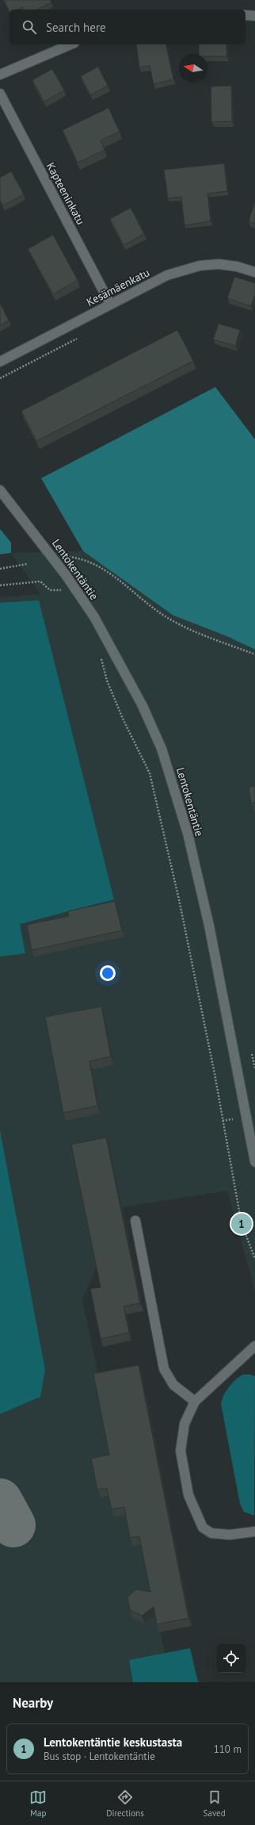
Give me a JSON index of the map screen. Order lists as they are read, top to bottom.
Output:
{
  "streets": {
    "street": ["Kapteeninkatu", "Kesämäenkatu", "Lentokentäntie"]
  },
  "crossings": [
    ["Kapteeninkatu", "Kesämäenkatu"]
  ],
  "north": "left",
  "page": {
    "search": "Search here",
    "pins": "1",
    "heading": "Nearby",
    "list": [
      {
        "mark": "1",
        "name": "Lentokentäntie keskustasta",
        "note": "Bus stop · Lentokentäntie",
        "value": "110 m"
      }
    ],
    "nav": ["Map", "Directions", "Saved"]
  }
}
